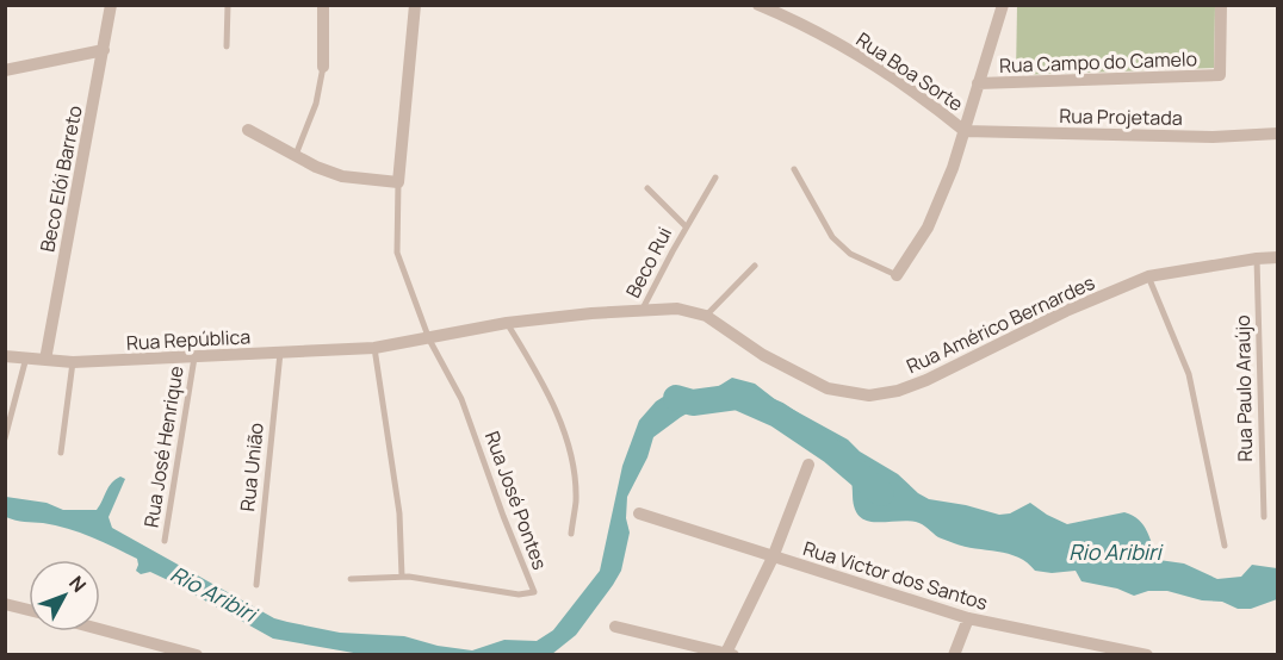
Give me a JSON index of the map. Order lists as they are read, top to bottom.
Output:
{
  "streets": {
    "street": [
      "Rua Campo do Camelo",
      "Rua Boa Sorte",
      "Rua Projetada",
      "Beco Elói Barreto",
      "Rua Américo Bernardes",
      "Rua República",
      "Rua Victor dos Santos"
    ],
    "lane": [
      "Beco Rui",
      "Rua Paulo Araújo",
      "Rua José Henrique",
      "Rua União",
      "Rua José Pontes"
    ]
  },
  "crossings": [
    ["Rua Boa Sorte", "Rua Projetada"],
    ["Beco Elói Barreto", "Rua República"],
    ["Beco Rui", "Rua Américo Bernardes"],
    ["Rua Américo Bernardes", "Rua República"],
    ["Rua Américo Bernardes", "Rua Paulo Araújo"],
    ["Rua Américo Bernardes", "Rua José Pontes"],
    ["Rua República", "Rua José Henrique"],
    ["Rua República", "Rua União"]
  ],
  "water": ["Rio Aribiri"],
  "north": "top right"
}
